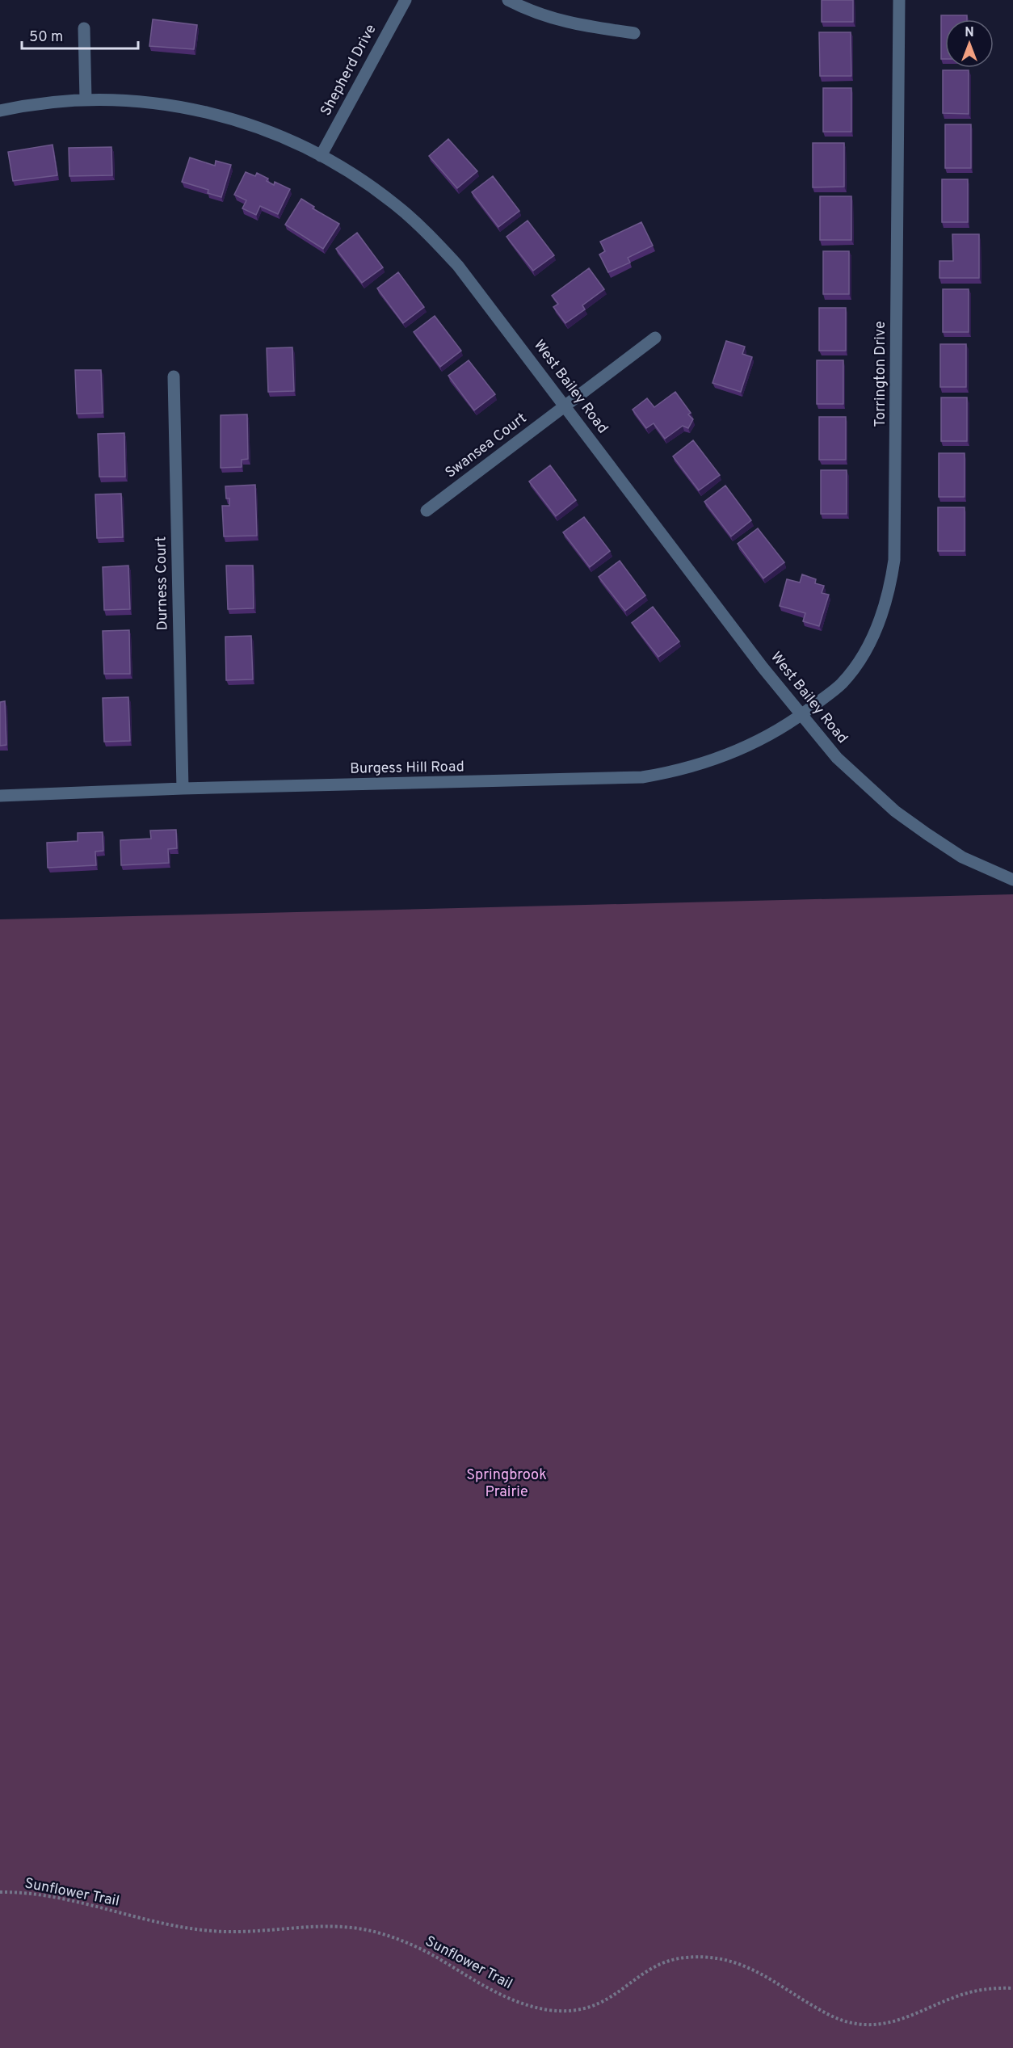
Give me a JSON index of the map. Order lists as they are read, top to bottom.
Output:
{
  "streets": {
    "street": [
      "Shepherd Drive",
      "Torrington Drive",
      "West Bailey Road",
      "Swansea Court",
      "Durness Court",
      "Burgess Hill Road"
    ],
    "path": ["Sunflower Trail"]
  },
  "crossings": [
    ["Shepherd Drive", "West Bailey Road"],
    ["Torrington Drive", "West Bailey Road"],
    ["Torrington Drive", "Burgess Hill Road"],
    ["West Bailey Road", "Swansea Court"],
    ["West Bailey Road", "Burgess Hill Road"],
    ["Durness Court", "Burgess Hill Road"]
  ],
  "parks": ["Springbrook Prairie"],
  "scale_bar": "50 m",
  "north": "top"
}
